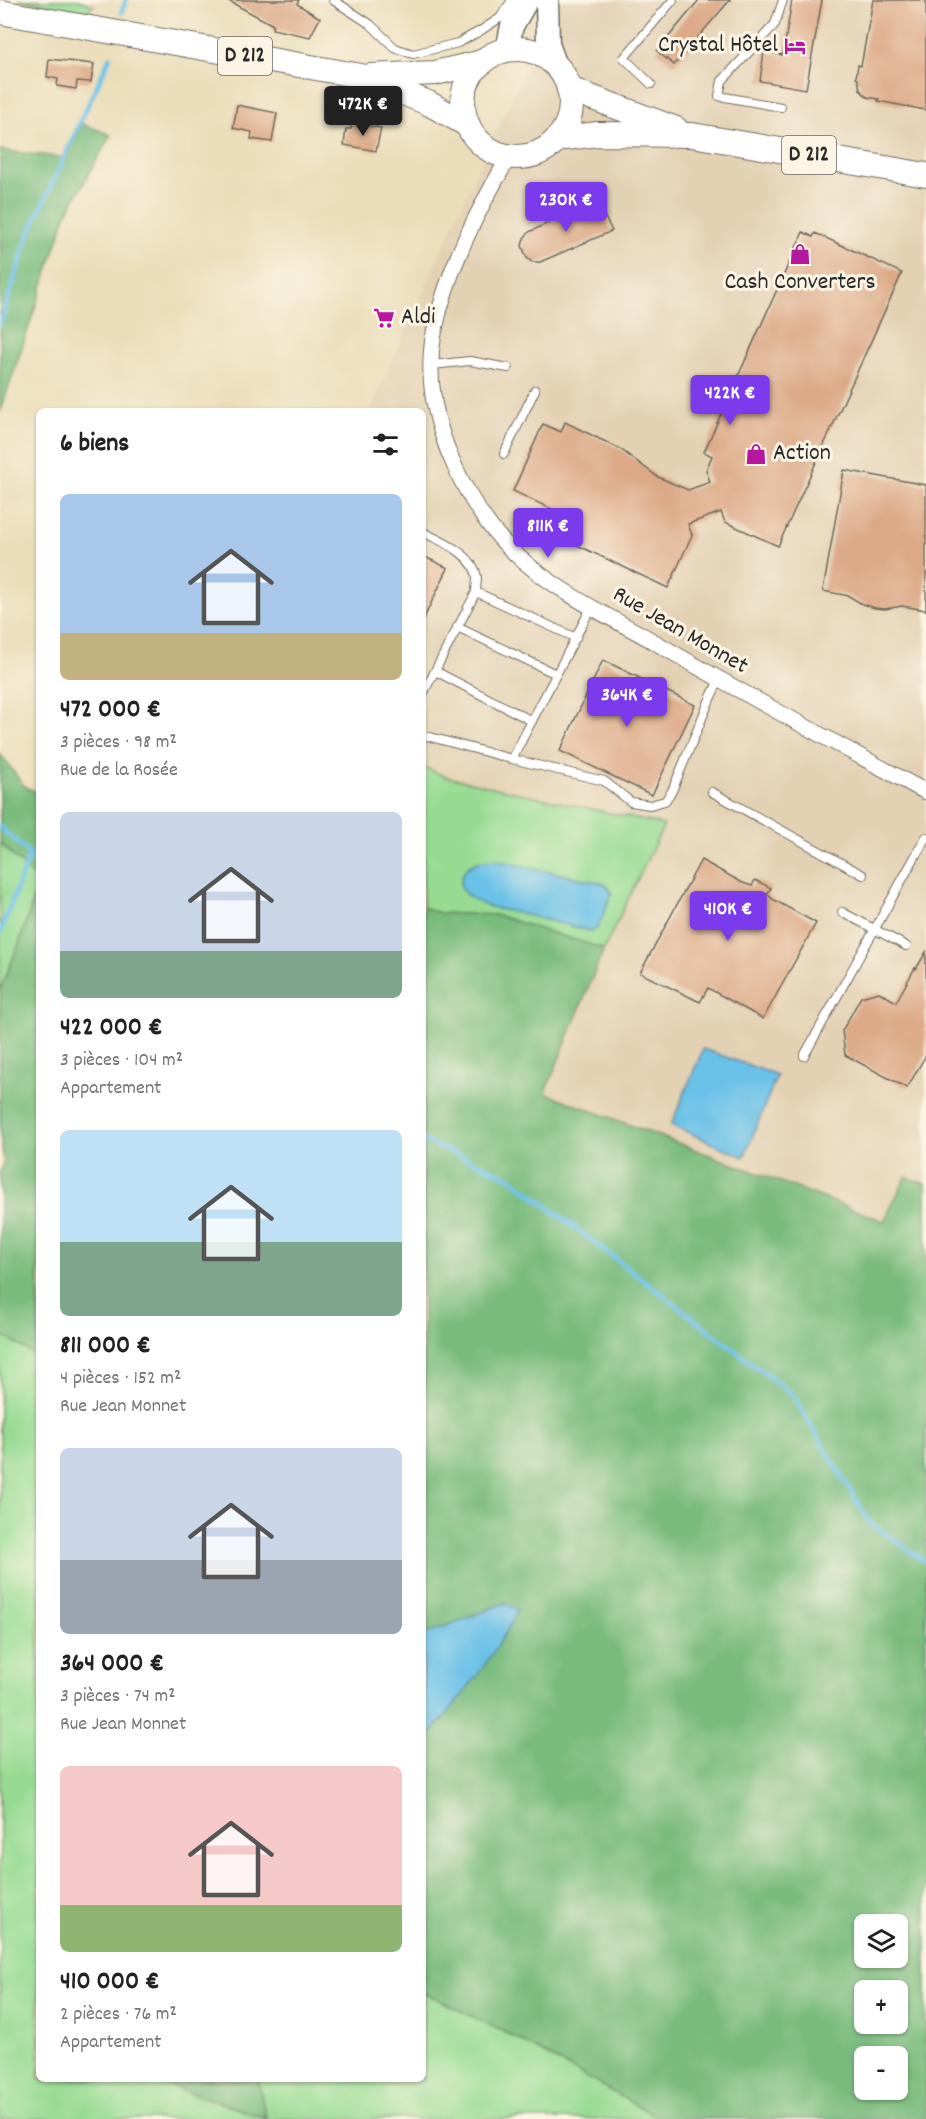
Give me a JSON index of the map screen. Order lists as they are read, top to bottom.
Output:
{
  "streets": {
    "main road": ["D 212"],
    "street": ["Rue Jean Monnet"]
  },
  "crossings": [
    ["D 212", "Rue Jean Monnet"]
  ],
  "places": {
    "hotel": ["Crystal Hôtel"],
    "shop": ["Cash Converters", "Action"],
    "supermarket": ["Aldi"]
  },
  "page": {
    "price": [
      "472K €",
      "230K €",
      "422K €",
      "811K €",
      "364K €",
      "410K €"
    ],
    "heading": "6 biens",
    "list": [
      {
        "name": "472 000 €",
        "note": "3 pièces · 98 m² · Rue de la Rosée"
      },
      {
        "name": "422 000 €",
        "note": "3 pièces · 104 m² · Appartement"
      },
      {
        "name": "811 000 €",
        "note": "4 pièces · 152 m² · Rue Jean Monnet"
      },
      {
        "name": "364 000 €",
        "note": "3 pièces · 74 m² · Rue Jean Monnet"
      },
      {
        "name": "410 000 €",
        "note": "2 pièces · 76 m² · Appartement"
      }
    ],
    "map_buttons": ["+", "−"]
  }
}
